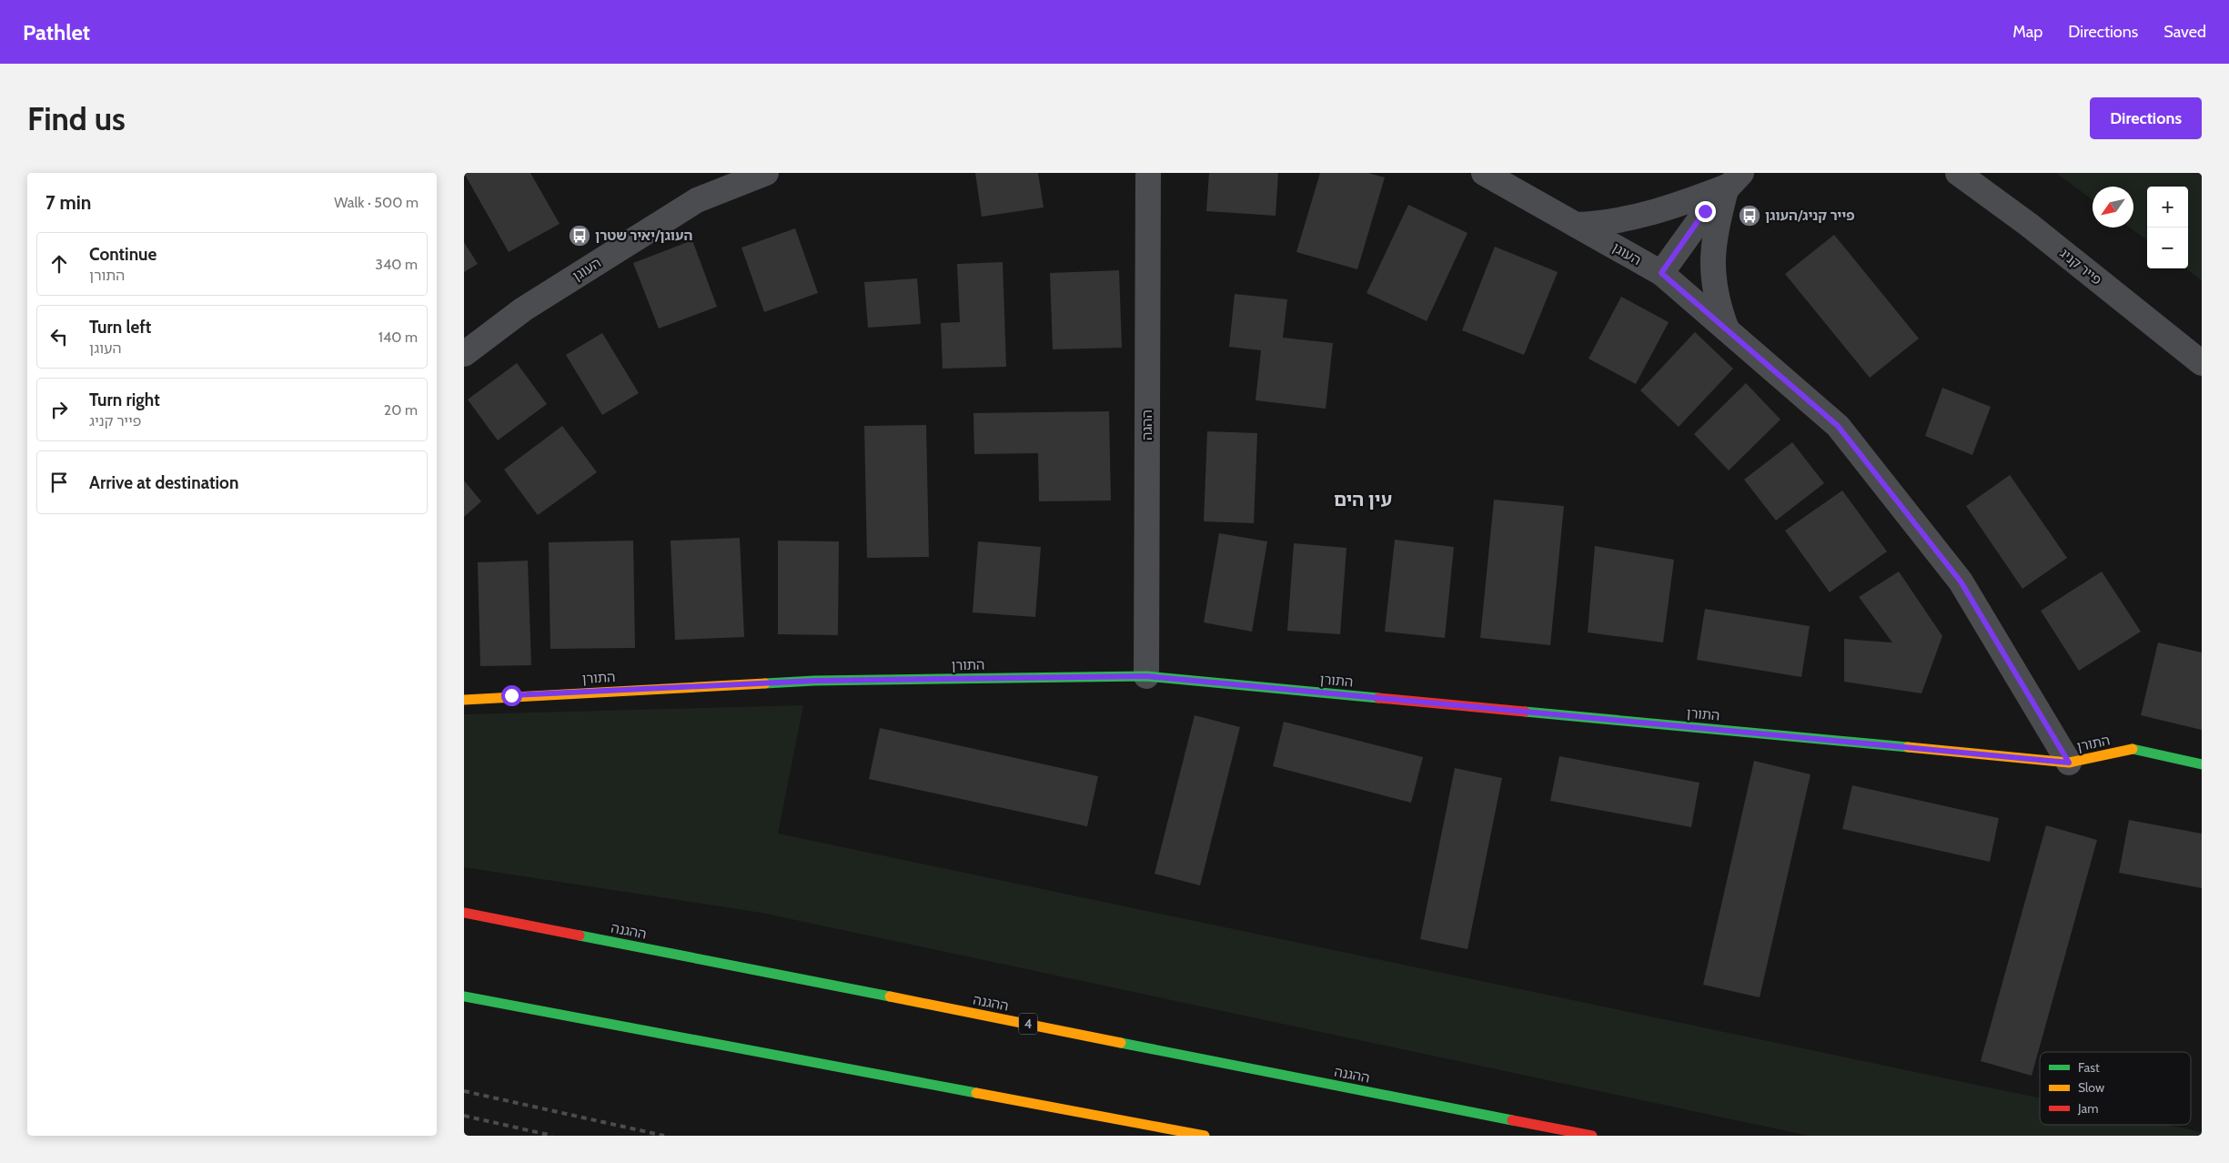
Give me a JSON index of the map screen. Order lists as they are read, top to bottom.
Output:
{
  "streets": {
    "main road": ["התורן", "ההגנה", "4"],
    "street": ["העוגן", "פייר קניג", "ההגה"]
  },
  "crossings": [
    ["העוגן", "התורן"],
    ["ההגה", "התורן"]
  ],
  "districts": ["עין הים"],
  "places": {
    "bus stop": ["פייר קניג/העוגן", "העוגן/יאיר שטרן"]
  },
  "legend": ["Fast", "Slow", "Jam"],
  "north": "bottom left",
  "page": {
    "header": "Pathlet",
    "nav": ["Map", "Directions", "Saved"],
    "buttons": "Directions",
    "title": "Find us",
    "heading": ["7 min", "Walk · 500 m"],
    "map_buttons": ["+", "−"],
    "list": [
      ["Continue", "התורן", "340 m"],
      ["Turn left", "העוגן", "140 m"],
      ["Turn right", "פייר קניג", "20 m"],
      "Arrive at destination"
    ]
  }
}
